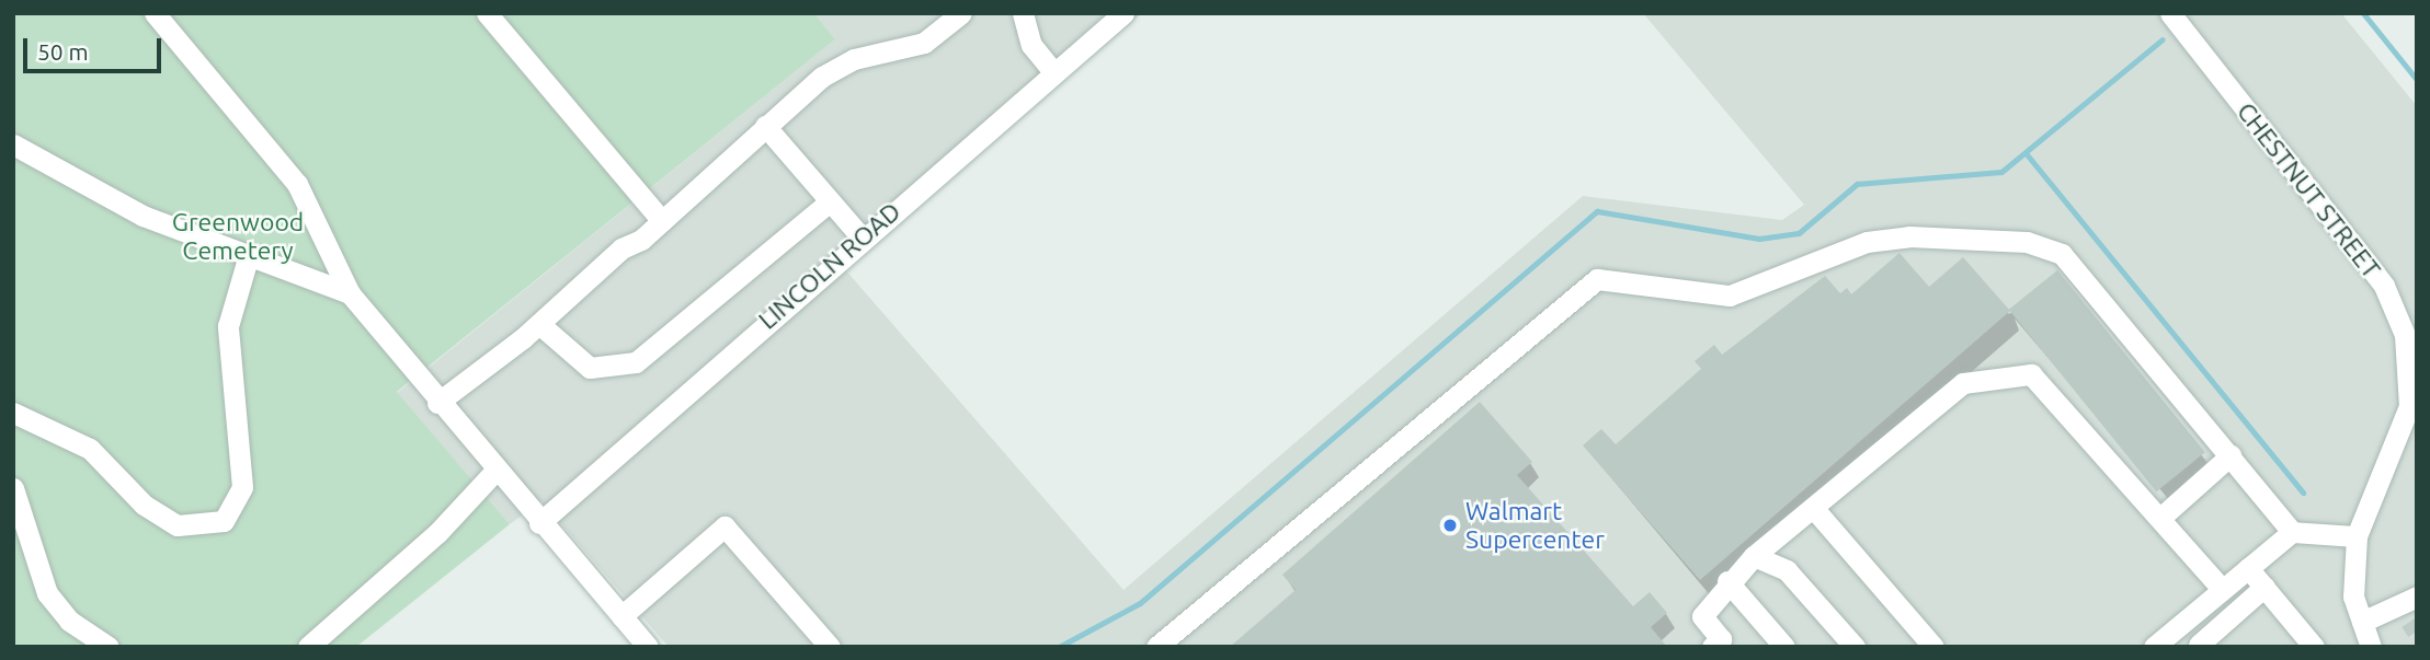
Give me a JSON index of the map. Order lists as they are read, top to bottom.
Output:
{
  "streets": {
    "street": ["CHESTNUT STREET", "LINCOLN ROAD"]
  },
  "parks": ["Greenwood Cemetery"],
  "places": ["Walmart Supercenter"],
  "scale_bar": "50 m"
}
